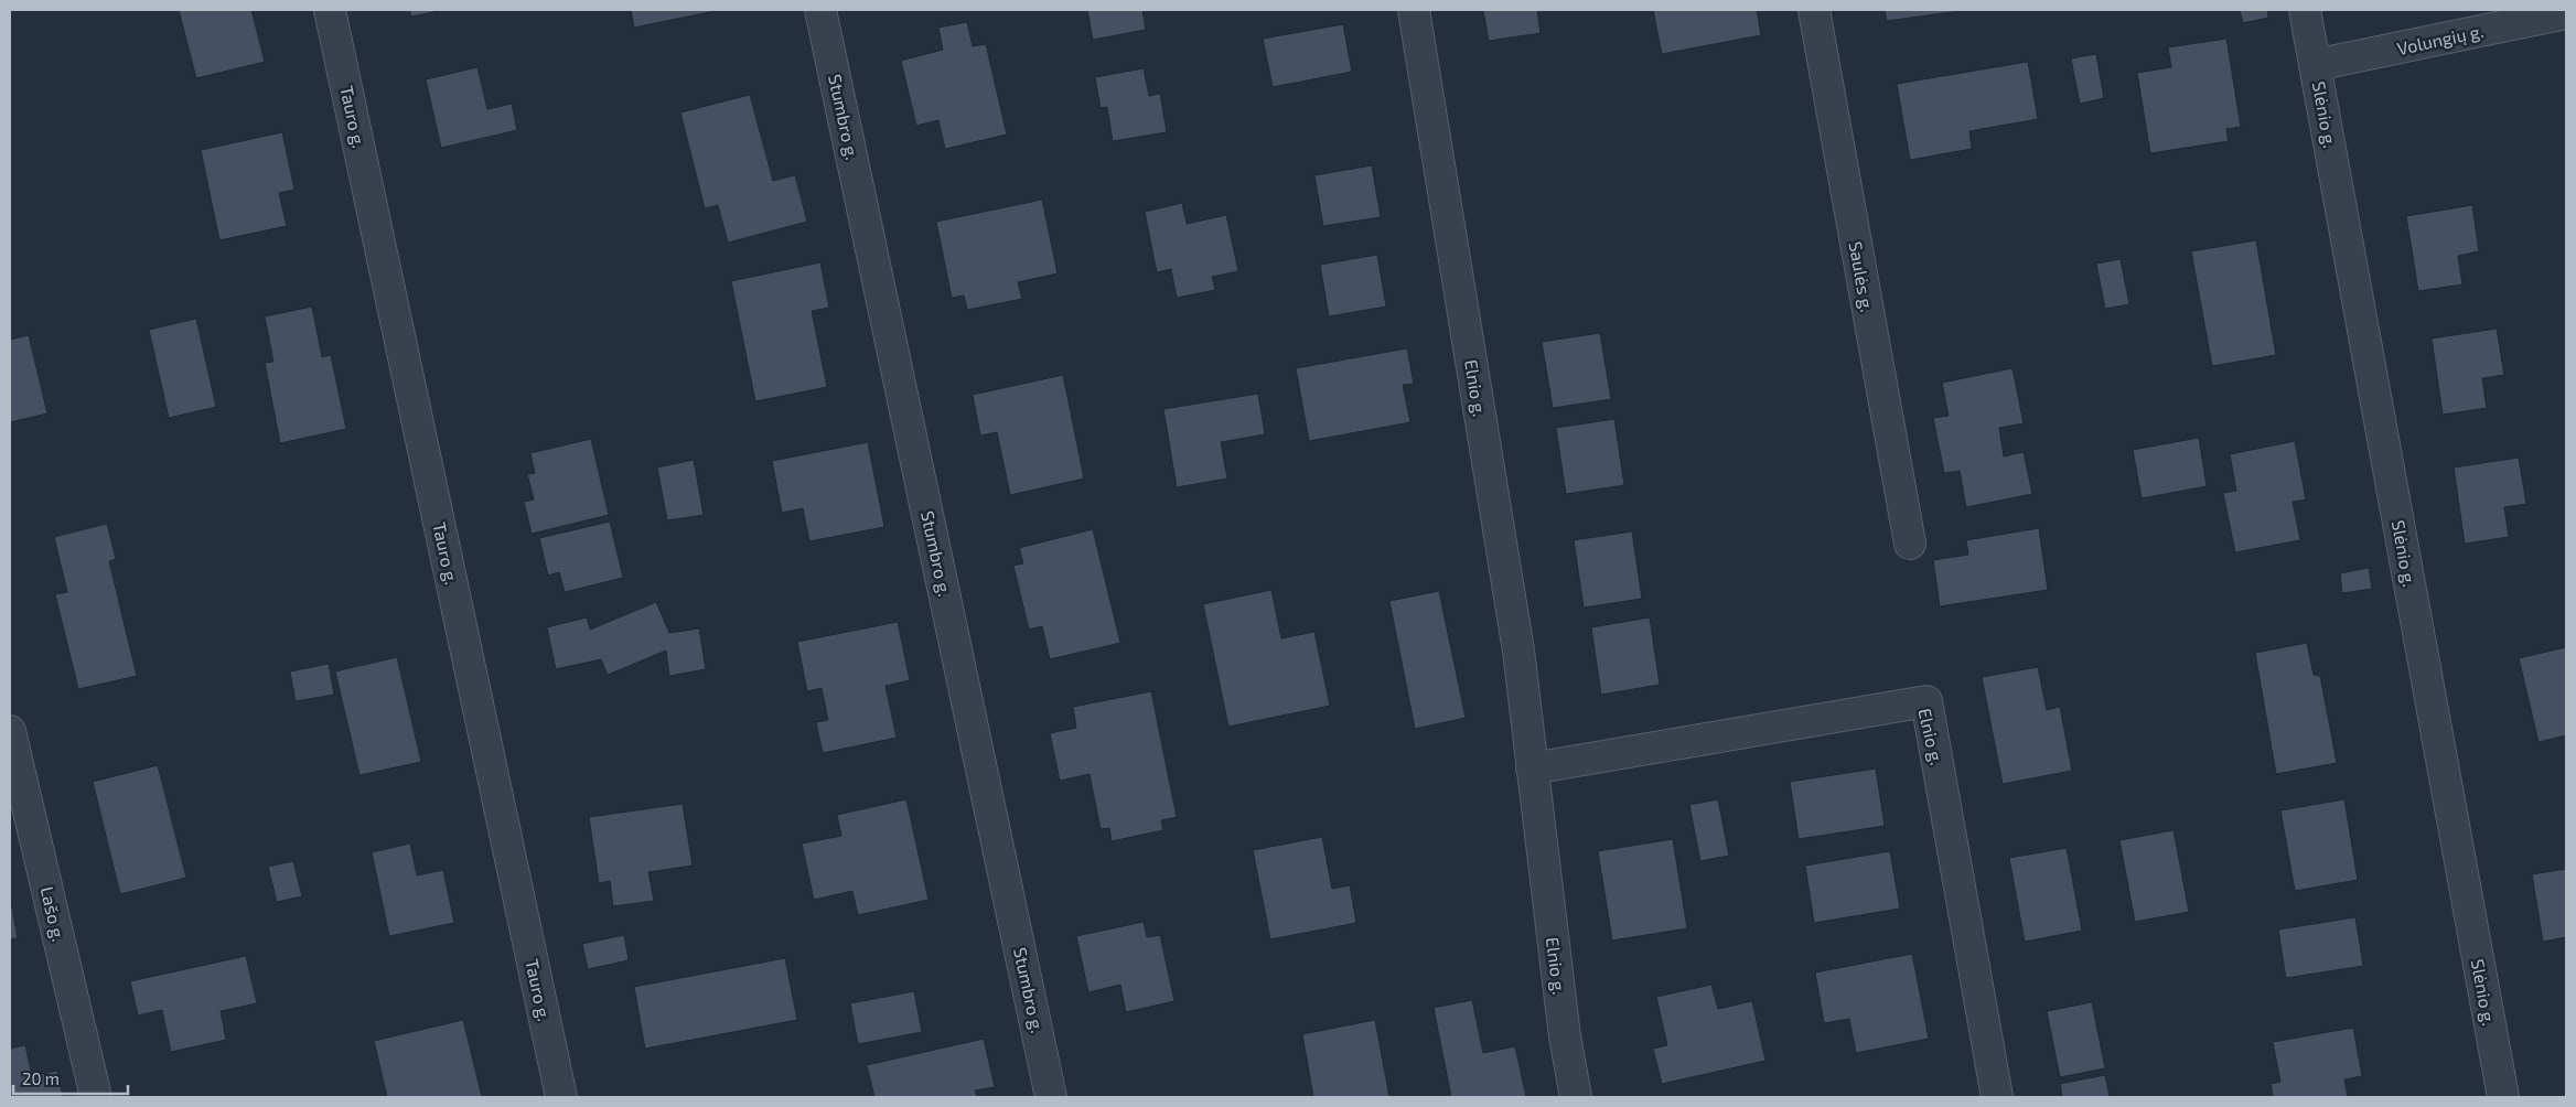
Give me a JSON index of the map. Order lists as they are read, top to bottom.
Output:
{
  "streets": {
    "street": [
      "Volungių g.",
      "Slėnio g.",
      "Tauro g.",
      "Stumbro g.",
      "Saulės g.",
      "Elnio g.",
      "Lašo g."
    ]
  },
  "crossings": [
    ["Volungių g.", "Slėnio g."]
  ],
  "scale_bar": "20 m"
}
